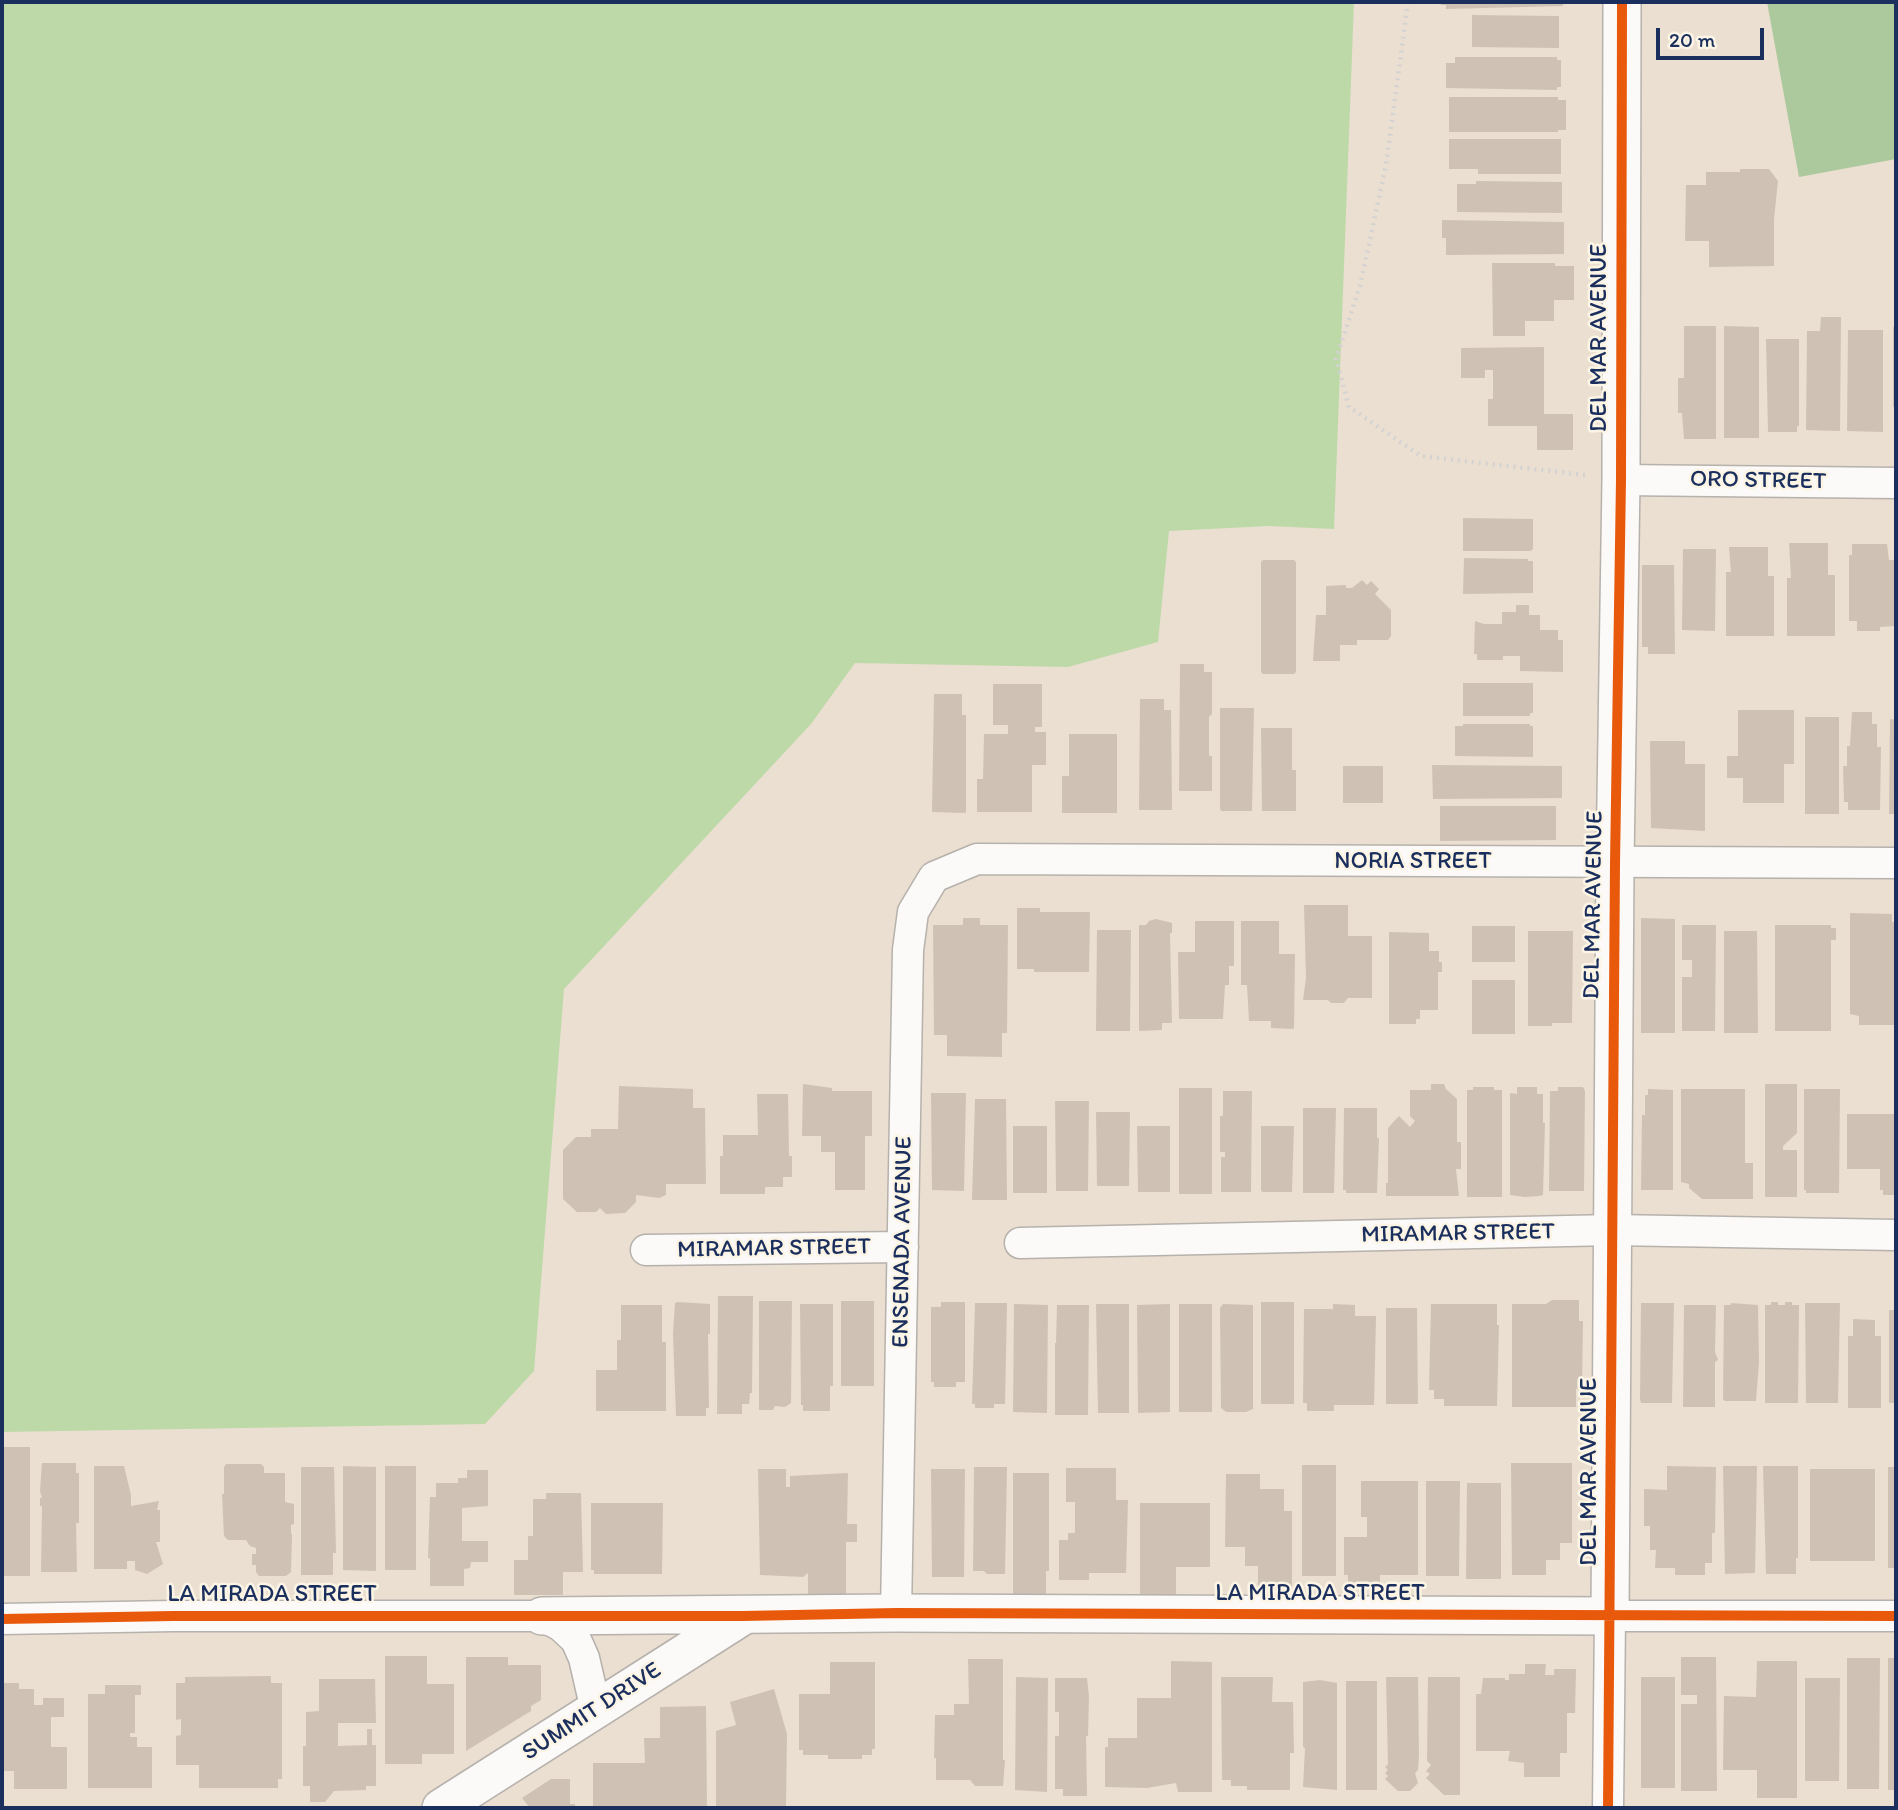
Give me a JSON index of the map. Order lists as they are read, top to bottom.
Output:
{
  "streets": {
    "street": [
      "DEL MAR AVENUE",
      "ORO STREET",
      "NORIA STREET",
      "MIRAMAR STREET",
      "ENSENADA AVENUE",
      "LA MIRADA STREET",
      "SUMMIT DRIVE"
    ]
  },
  "crossings": [
    ["DEL MAR AVENUE", "ORO STREET"],
    ["DEL MAR AVENUE", "NORIA STREET"],
    ["DEL MAR AVENUE", "MIRAMAR STREET"],
    ["DEL MAR AVENUE", "LA MIRADA STREET"],
    ["NORIA STREET", "ENSENADA AVENUE"],
    ["MIRAMAR STREET", "ENSENADA AVENUE"],
    ["ENSENADA AVENUE", "LA MIRADA STREET"],
    ["LA MIRADA STREET", "SUMMIT DRIVE"]
  ],
  "scale_bar": "20 m"
}
